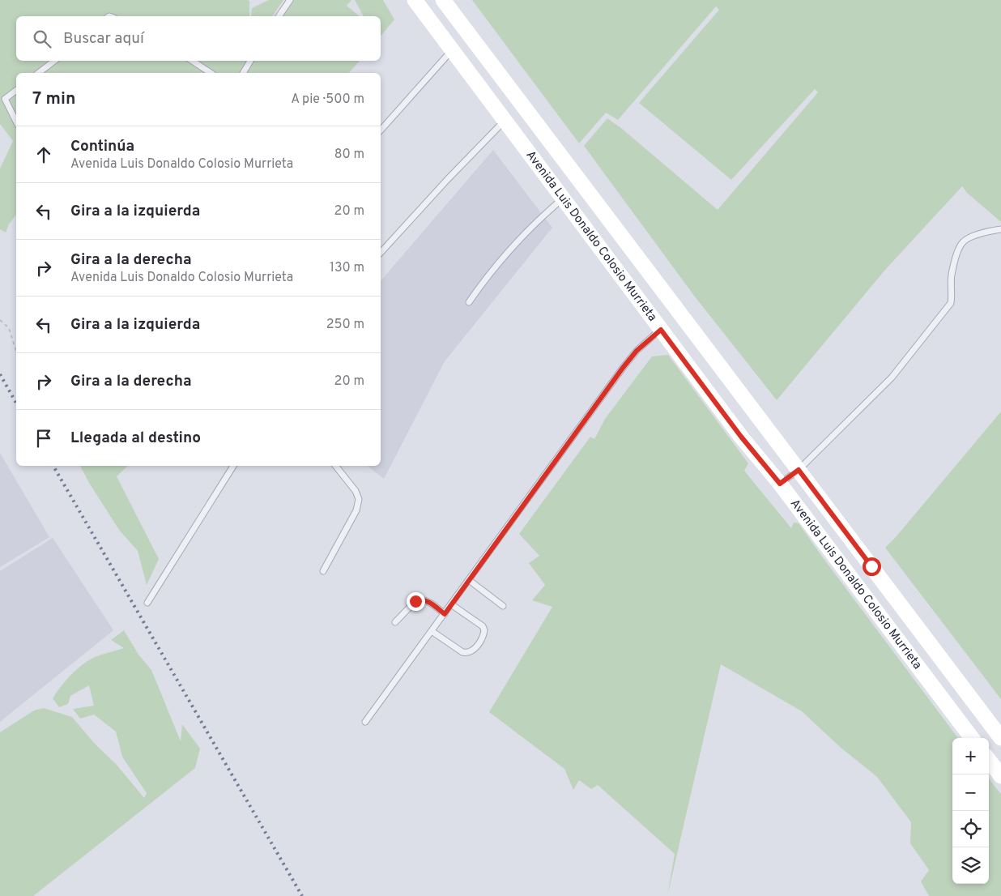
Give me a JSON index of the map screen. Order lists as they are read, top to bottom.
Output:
{
  "streets": {
    "main road": ["Avenida Luis Donaldo Colosio Murrieta"]
  },
  "page": {
    "search": "Buscar aquí",
    "heading": ["7 min", "A pie · 500 m"],
    "list": [
      ["Continúa", "Avenida Luis Donaldo Colosio Murrieta", "80 m"],
      ["Gira a la izquierda", "20 m"],
      ["Gira a la derecha", "Avenida Luis Donaldo Colosio Murrieta", "130 m"],
      ["Gira a la izquierda", "250 m"],
      ["Gira a la derecha", "20 m"],
      "Llegada al destino"
    ],
    "map_buttons": ["+", "−"]
  }
}
